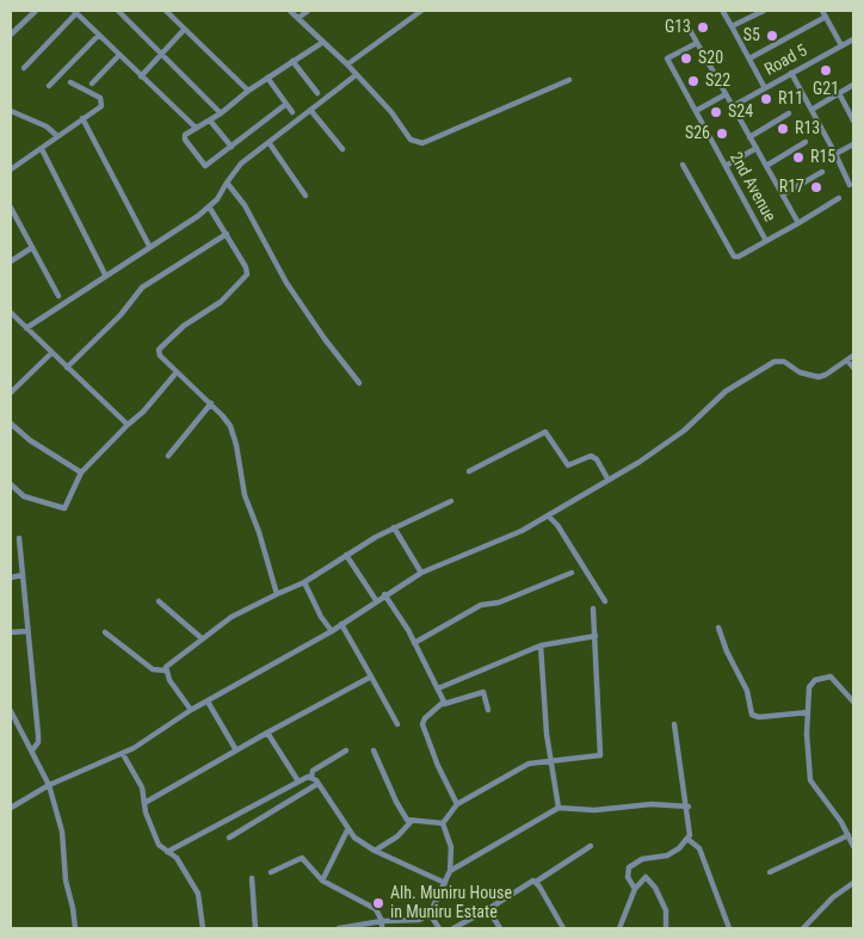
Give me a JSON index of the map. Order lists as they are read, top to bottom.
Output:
{
  "streets": {
    "street": ["Road 5", "2nd Avenue"]
  },
  "crossings": [
    ["Road 5", "2nd Avenue"]
  ],
  "places": [
    "G13",
    "S5",
    "S20",
    "G21",
    "S22",
    "R11",
    "S24",
    "R13",
    "S26",
    "R15",
    "R17",
    "Alh. Muniru House in Muniru Estate"
  ]
}
